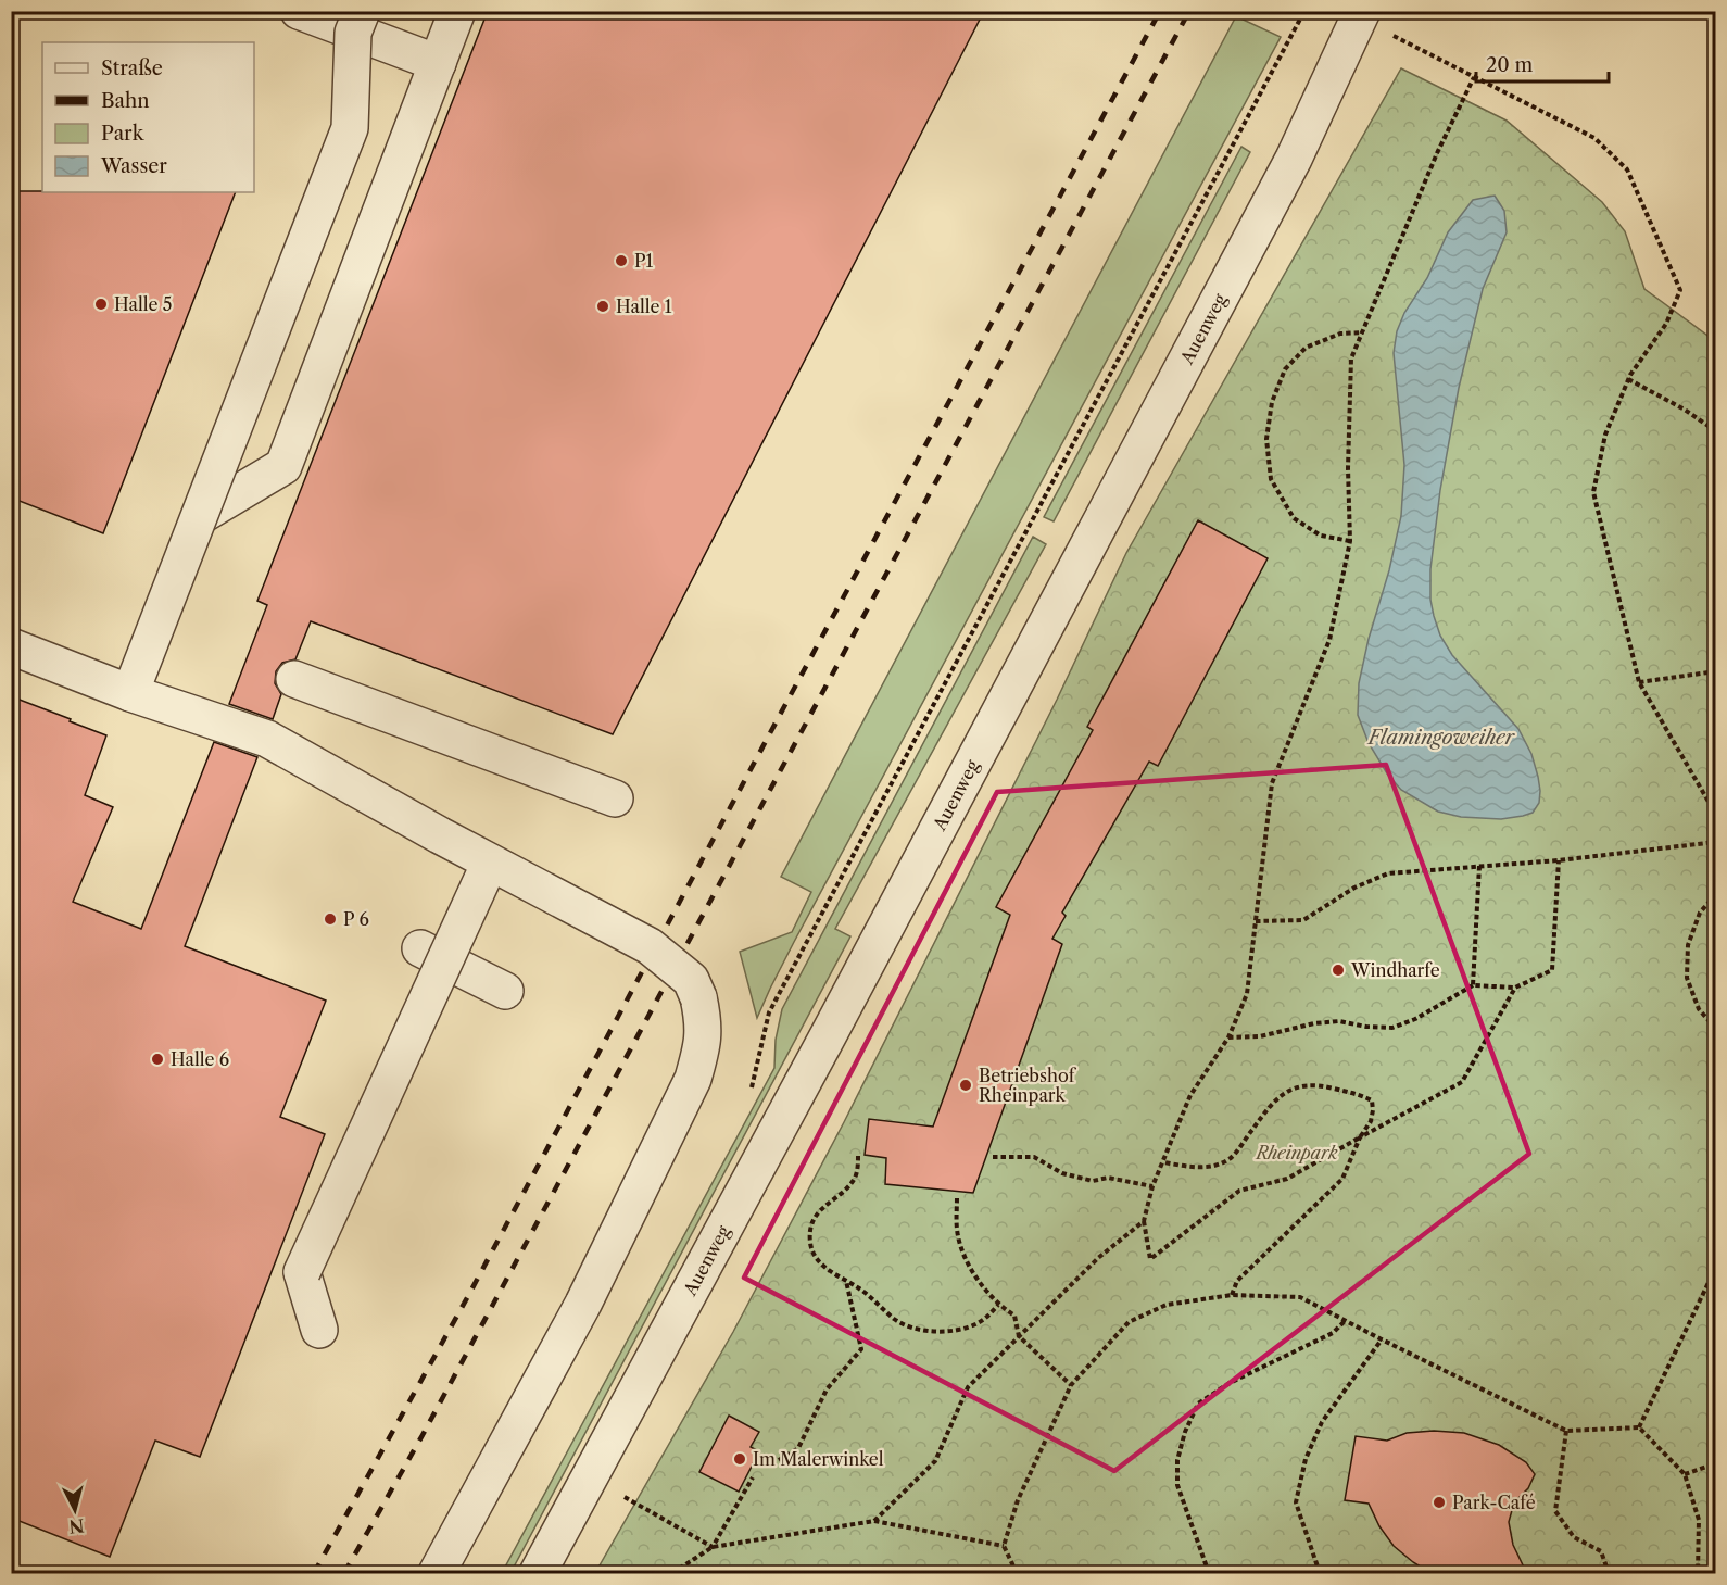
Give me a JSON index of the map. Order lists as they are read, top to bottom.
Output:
{
  "streets": {
    "street": ["Auenweg"]
  },
  "water": ["Flamingoweiher"],
  "parks": ["Rheinpark"],
  "places": [
    "P1",
    "Halle 5",
    "Halle 1",
    "P 6",
    "Windharfe",
    "Halle 6",
    "Betriebshof Rheinpark",
    "Im Malerwinkel",
    "Park-Café"
  ],
  "legend": [
    "Straße",
    "Bahn",
    "Park",
    "Wasser"
  ],
  "scale_bar": "20 m",
  "north": "bottom"
}
